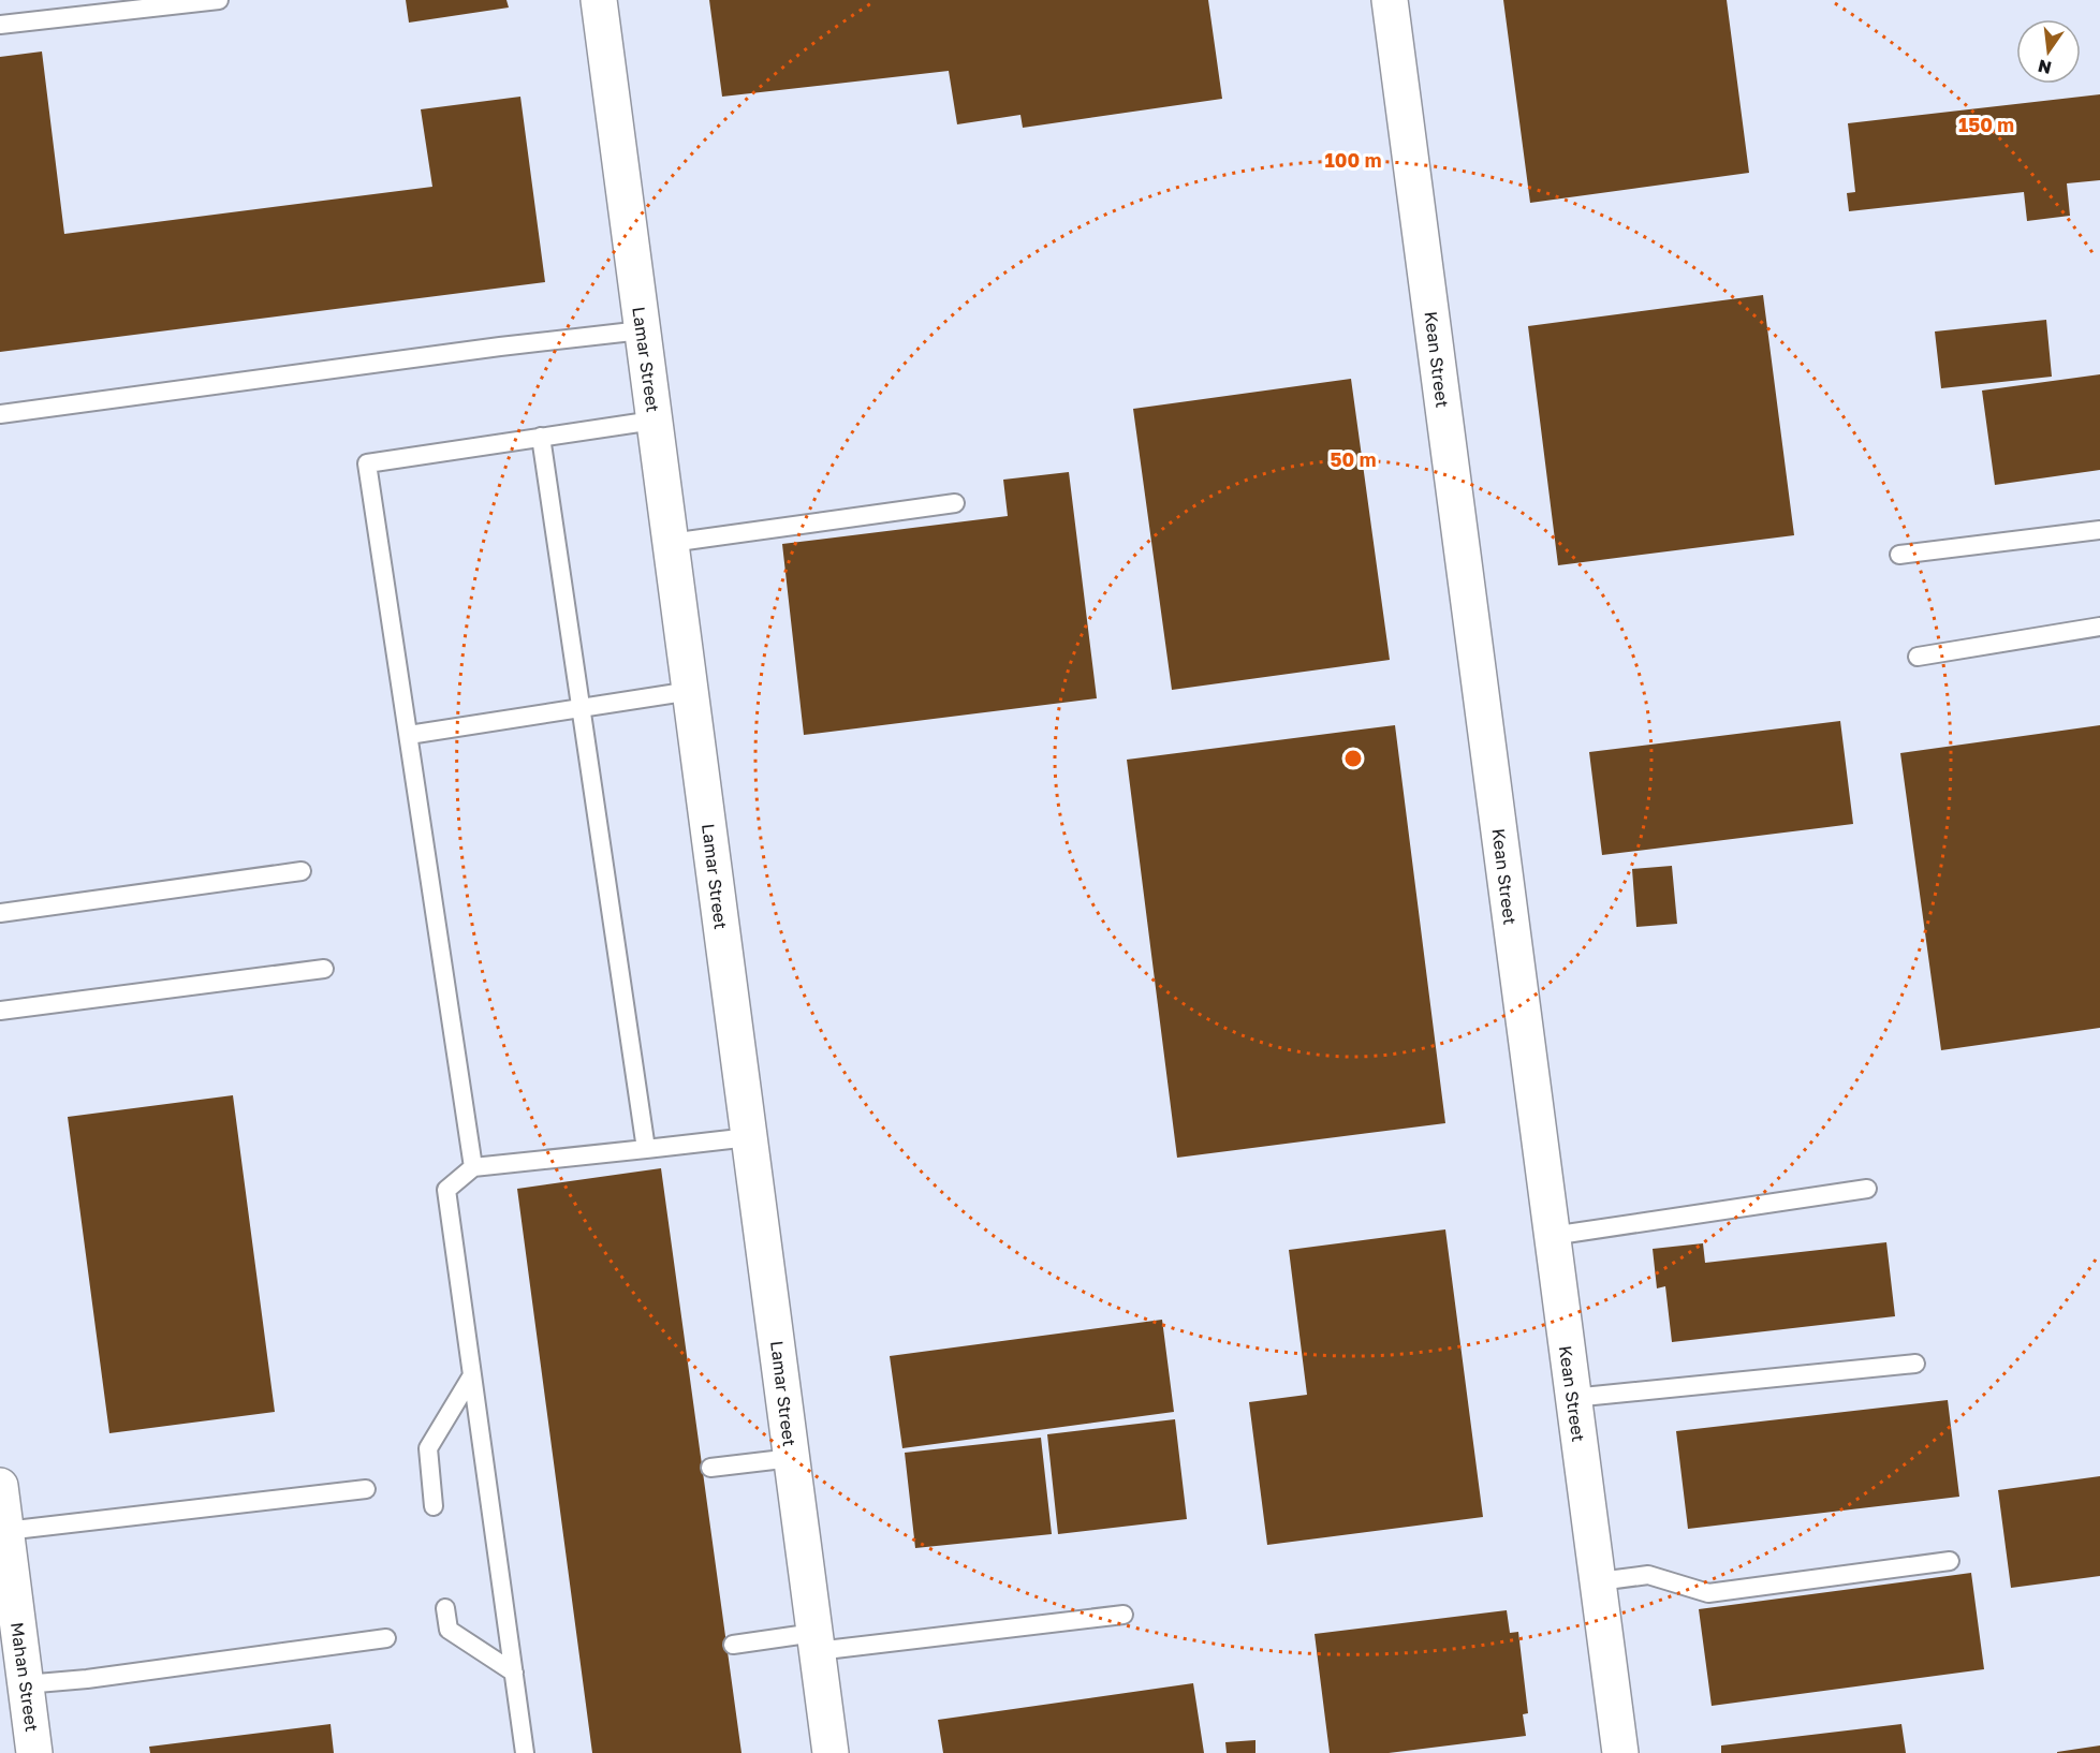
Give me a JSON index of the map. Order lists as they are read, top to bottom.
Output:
{
  "streets": {
    "street": ["Lamar Street", "Kean Street", "Mahan Street"]
  },
  "north": "bottom",
  "rings": ["150 m", "100 m", "50 m"]
}
